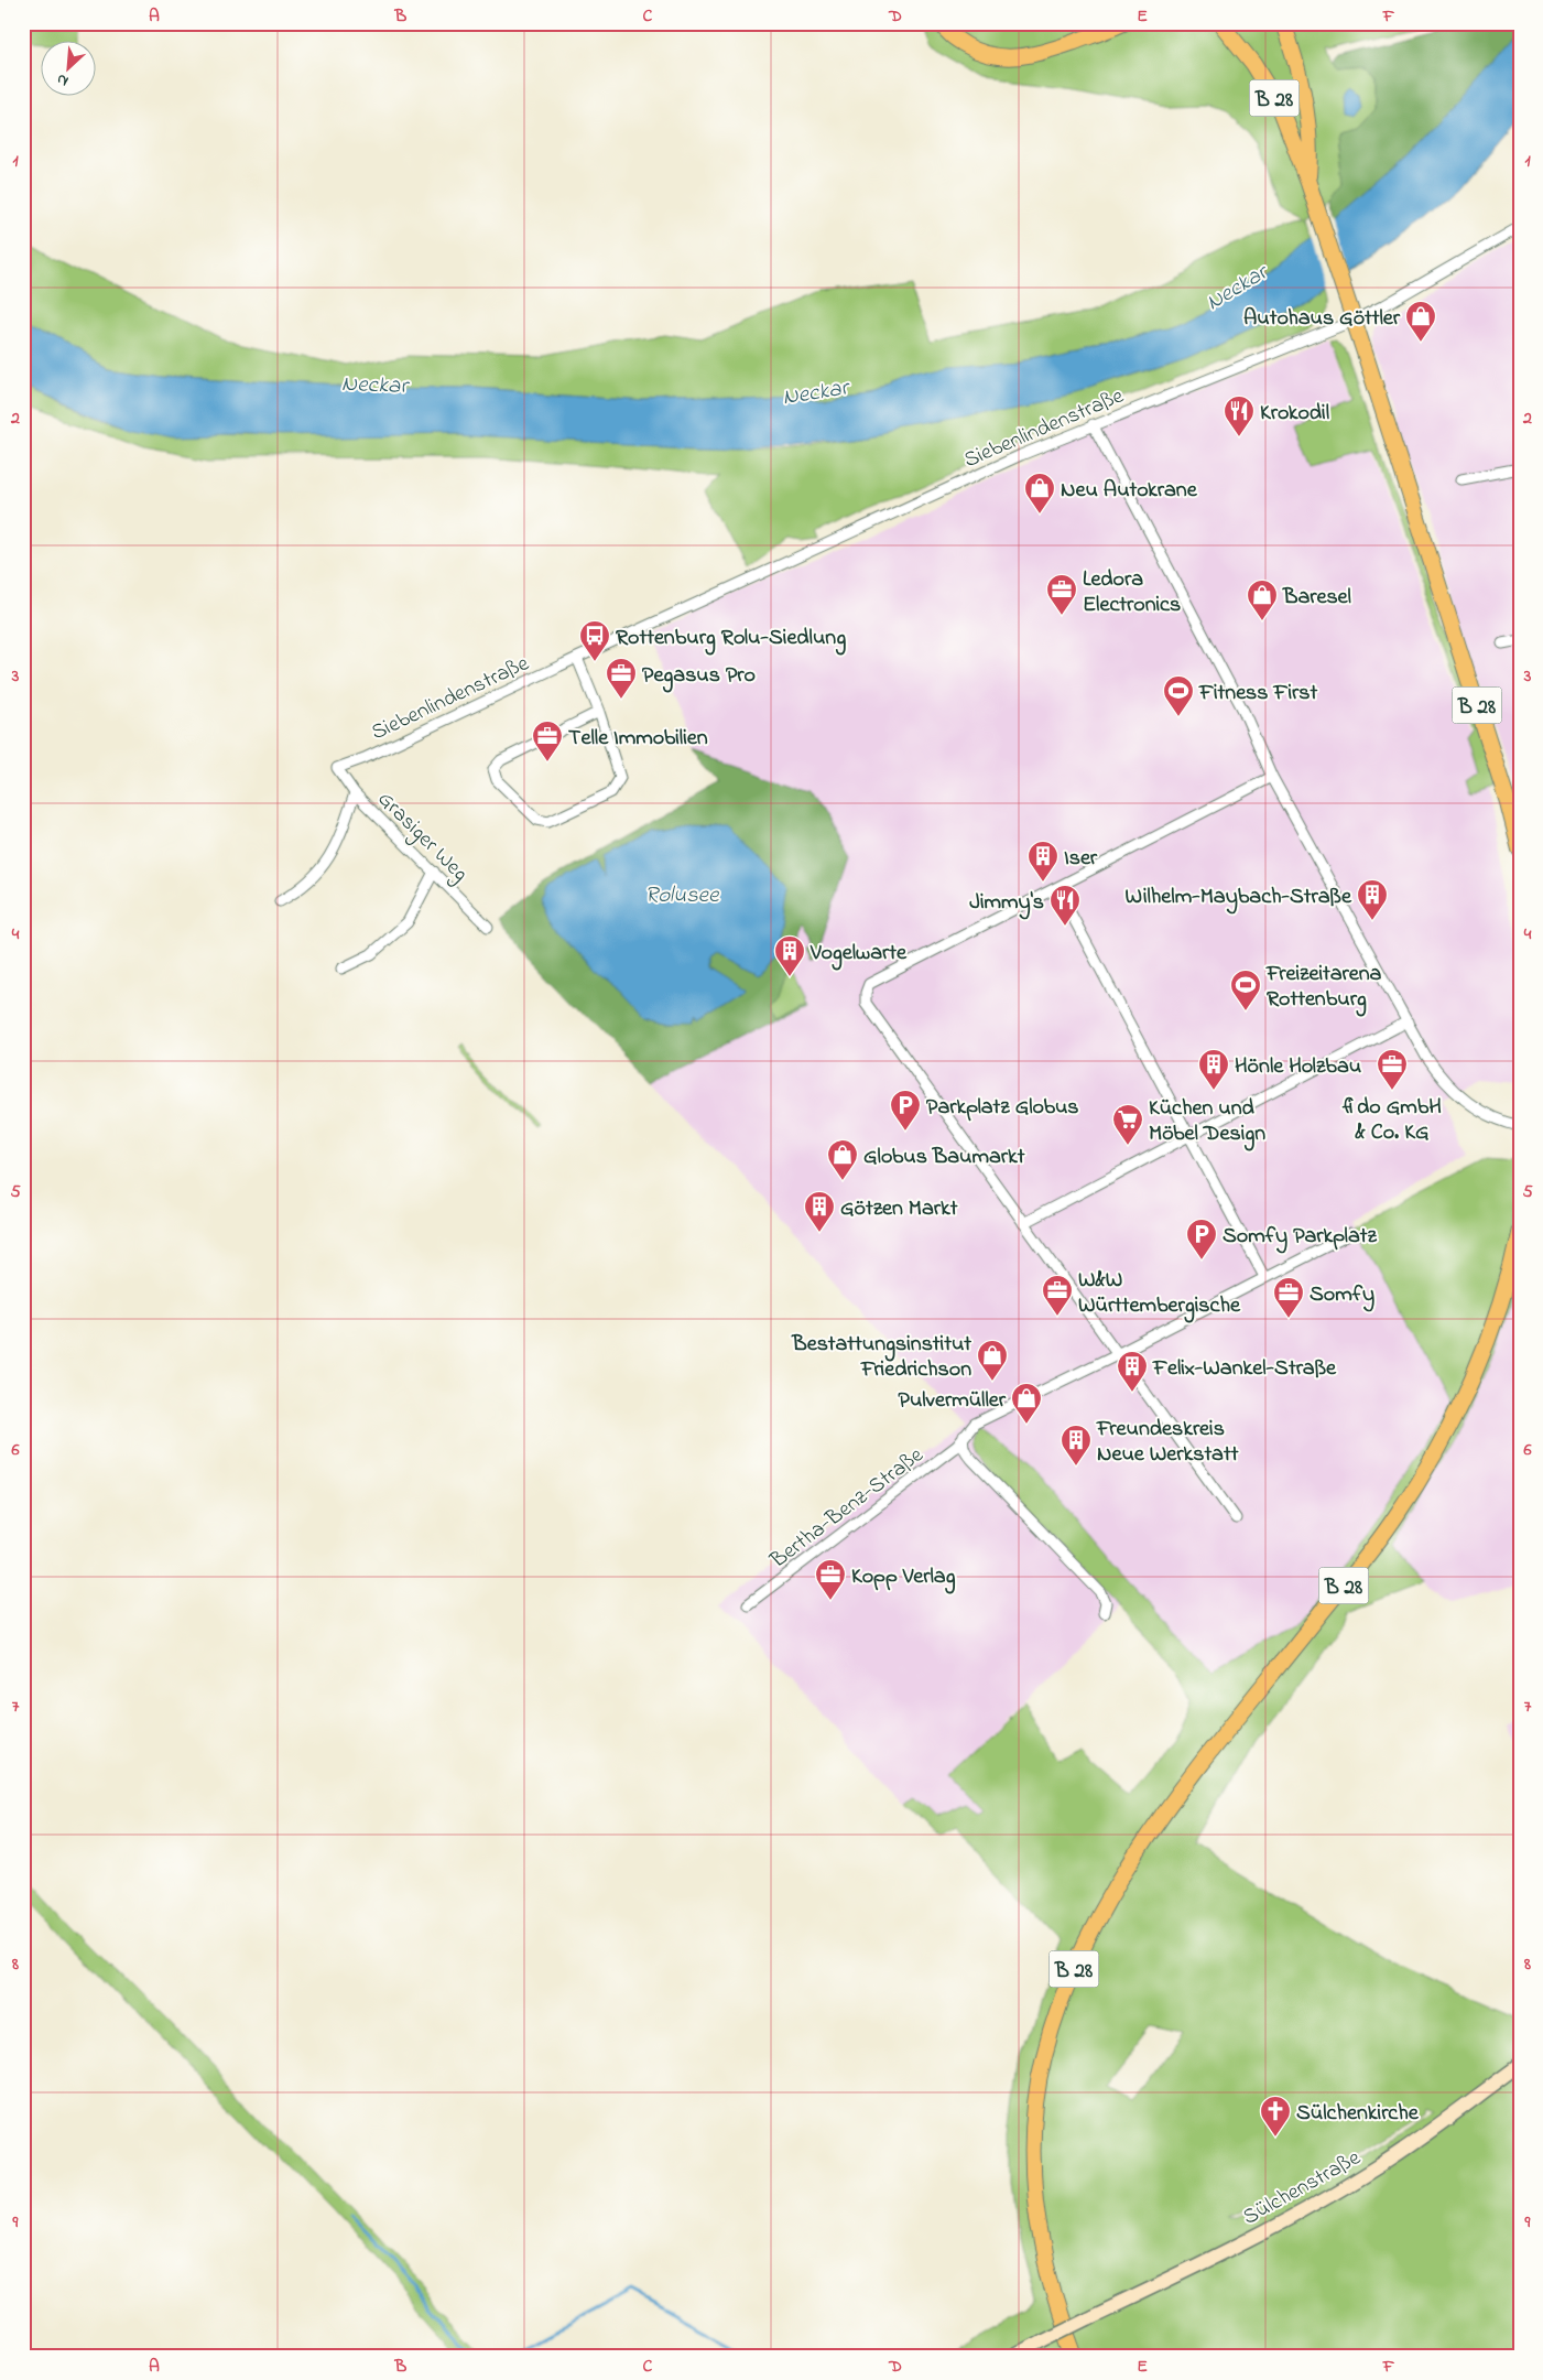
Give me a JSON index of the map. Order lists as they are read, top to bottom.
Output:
{
  "streets": {
    "main road": ["B 28", "Sülchenstraße"],
    "street": ["Siebenlindenstraße", "Grasiger Weg", "Bertha-Benz-Straße"]
  },
  "crossings": [
    ["B 28", "Siebenlindenstraße"],
    ["Siebenlindenstraße", "Grasiger Weg"]
  ],
  "water": ["Neckar", "Rolusee"],
  "places": {
    "shop": [
      "Autohaus Göttler",
      "Neu Autokrane",
      "Baresel",
      "Globus Baumarkt",
      "Bestattungsinstitut Friedrichson",
      "Pulvermüller"
    ],
    "restaurant": ["Krokodil", "Jimmy's"],
    "office": [
      "Ledora Electronics",
      "Pegasus Pro",
      "Telle Immobilien",
      "fido GmbH & Co. KG",
      "W&W Württembergische",
      "Somfy",
      "Kopp Verlag"
    ],
    "bus stop": ["Rottenburg Rolu-Siedlung"],
    "sports": ["Fitness First", "Freizeitarena Rottenburg"],
    "building": [
      "Iser",
      "Wilhelm-Maybach-Straße",
      "Vogelwarte",
      "Hönle Holzbau",
      "Götzen Markt",
      "Felix-Wankel-Straße",
      "Freundeskreis Neue Werkstatt"
    ],
    "parking": ["Parkplatz Globus", "Somfy Parkplatz"],
    "supermarket": ["Küchen und Möbel Design"],
    "church": ["Sülchenkirche"]
  },
  "north": "bottom left",
  "grid": {
    "columns": [
      "A",
      "B",
      "C",
      "D",
      "E",
      "F"
    ],
    "rows": [
      "1",
      "2",
      "3",
      "4",
      "5",
      "6",
      "7",
      "8",
      "9"
    ]
  }
}
